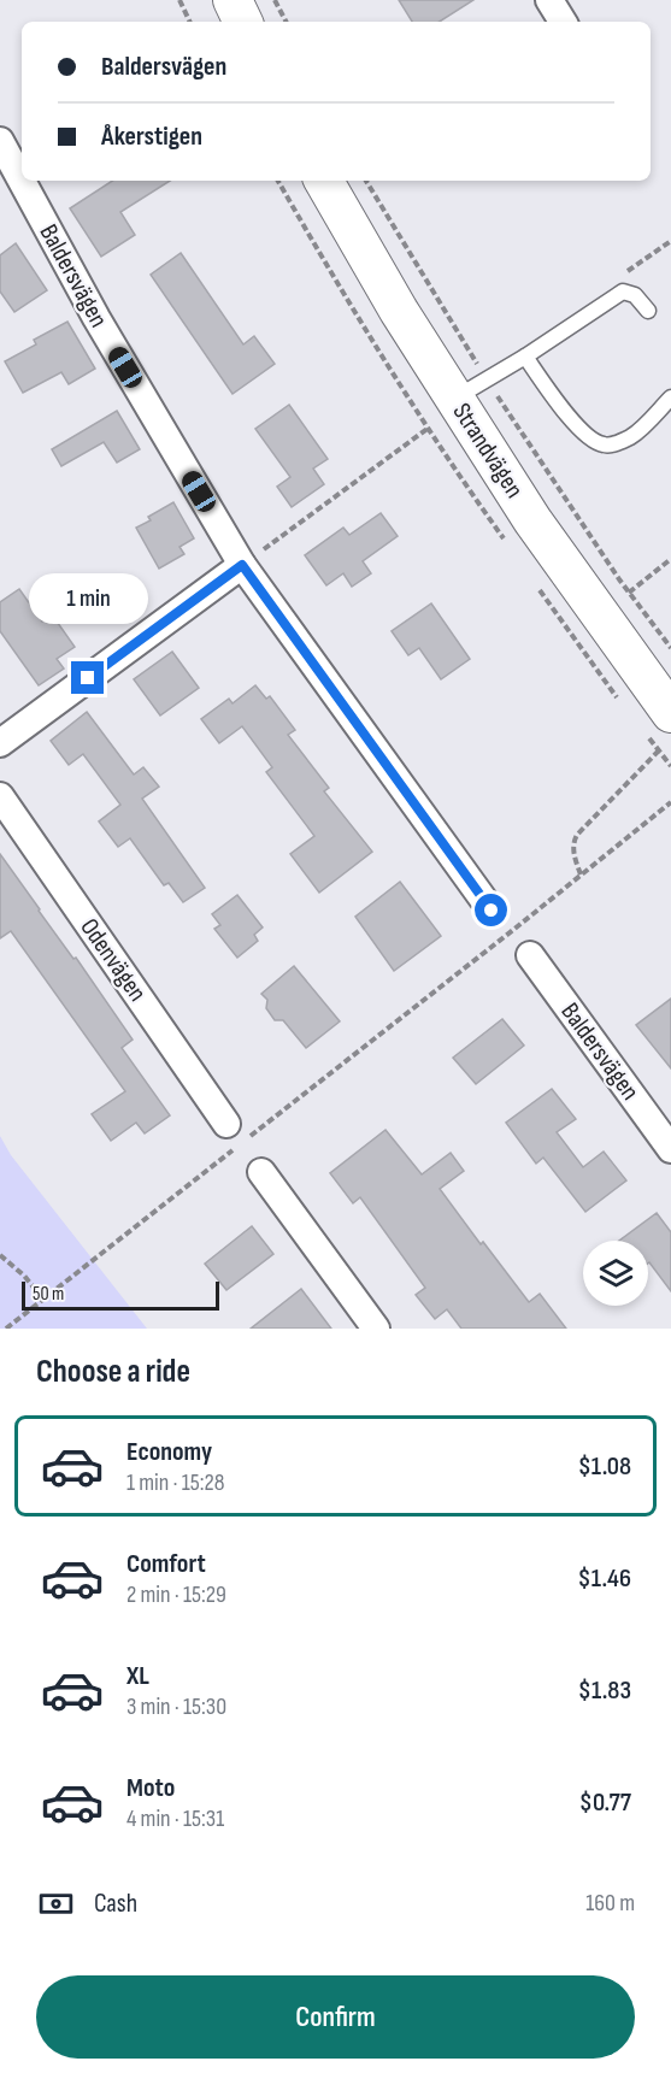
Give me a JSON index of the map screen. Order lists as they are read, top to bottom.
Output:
{
  "streets": {
    "street": ["Baldersvägen", "Strandvägen", "Odenvägen"]
  },
  "scale_bar": "50 m",
  "page": {
    "banner": ["Baldersvägen", "Åkerstigen"],
    "bubble": "1 min",
    "scale": "50 m",
    "heading": "Choose a ride",
    "list": [
      {
        "name": "Economy",
        "note": "1 min · 15:28",
        "value": "$1.08"
      },
      {
        "name": "Comfort",
        "note": "2 min · 15:29",
        "value": "$1.46"
      },
      {
        "name": "XL",
        "note": "3 min · 15:30",
        "value": "$1.83"
      },
      {
        "name": "Moto",
        "note": "4 min · 15:31",
        "value": "$0.77"
      }
    ],
    "pay": ["Cash", "160 m"],
    "buttons": "Confirm"
  }
}
